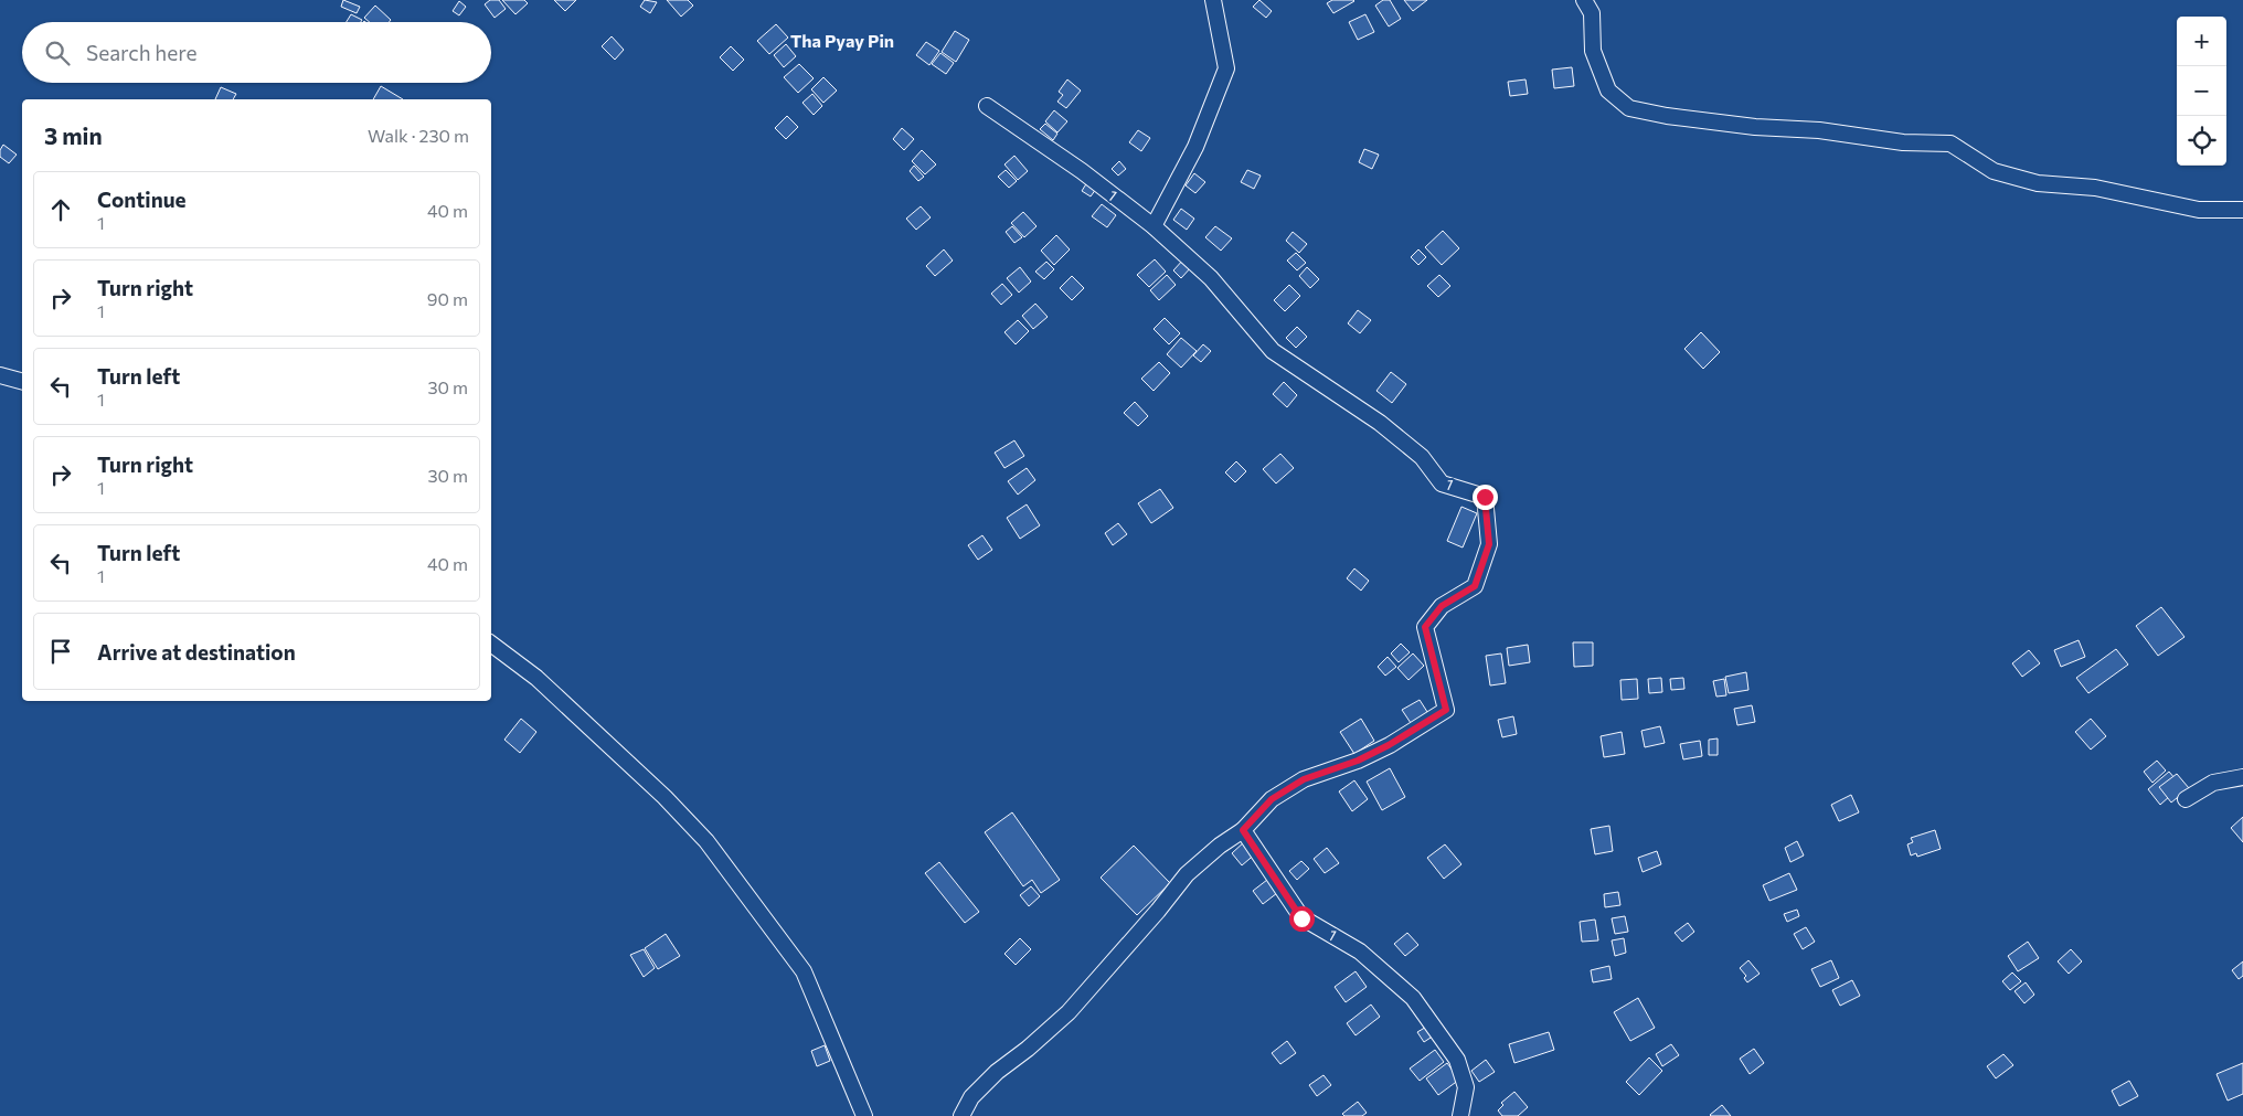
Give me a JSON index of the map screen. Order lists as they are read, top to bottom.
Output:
{
  "streets": {
    "street": ["1"]
  },
  "districts": ["Tha Pyay Pin"],
  "page": {
    "map_buttons": ["+", "−"],
    "search": "Search here",
    "heading": ["3 min", "Walk · 230 m"],
    "list": [
      ["Continue", "1", "40 m"],
      ["Turn right", "1", "90 m"],
      ["Turn left", "1", "30 m"],
      ["Turn right", "1", "30 m"],
      ["Turn left", "1", "40 m"],
      "Arrive at destination"
    ]
  }
}
